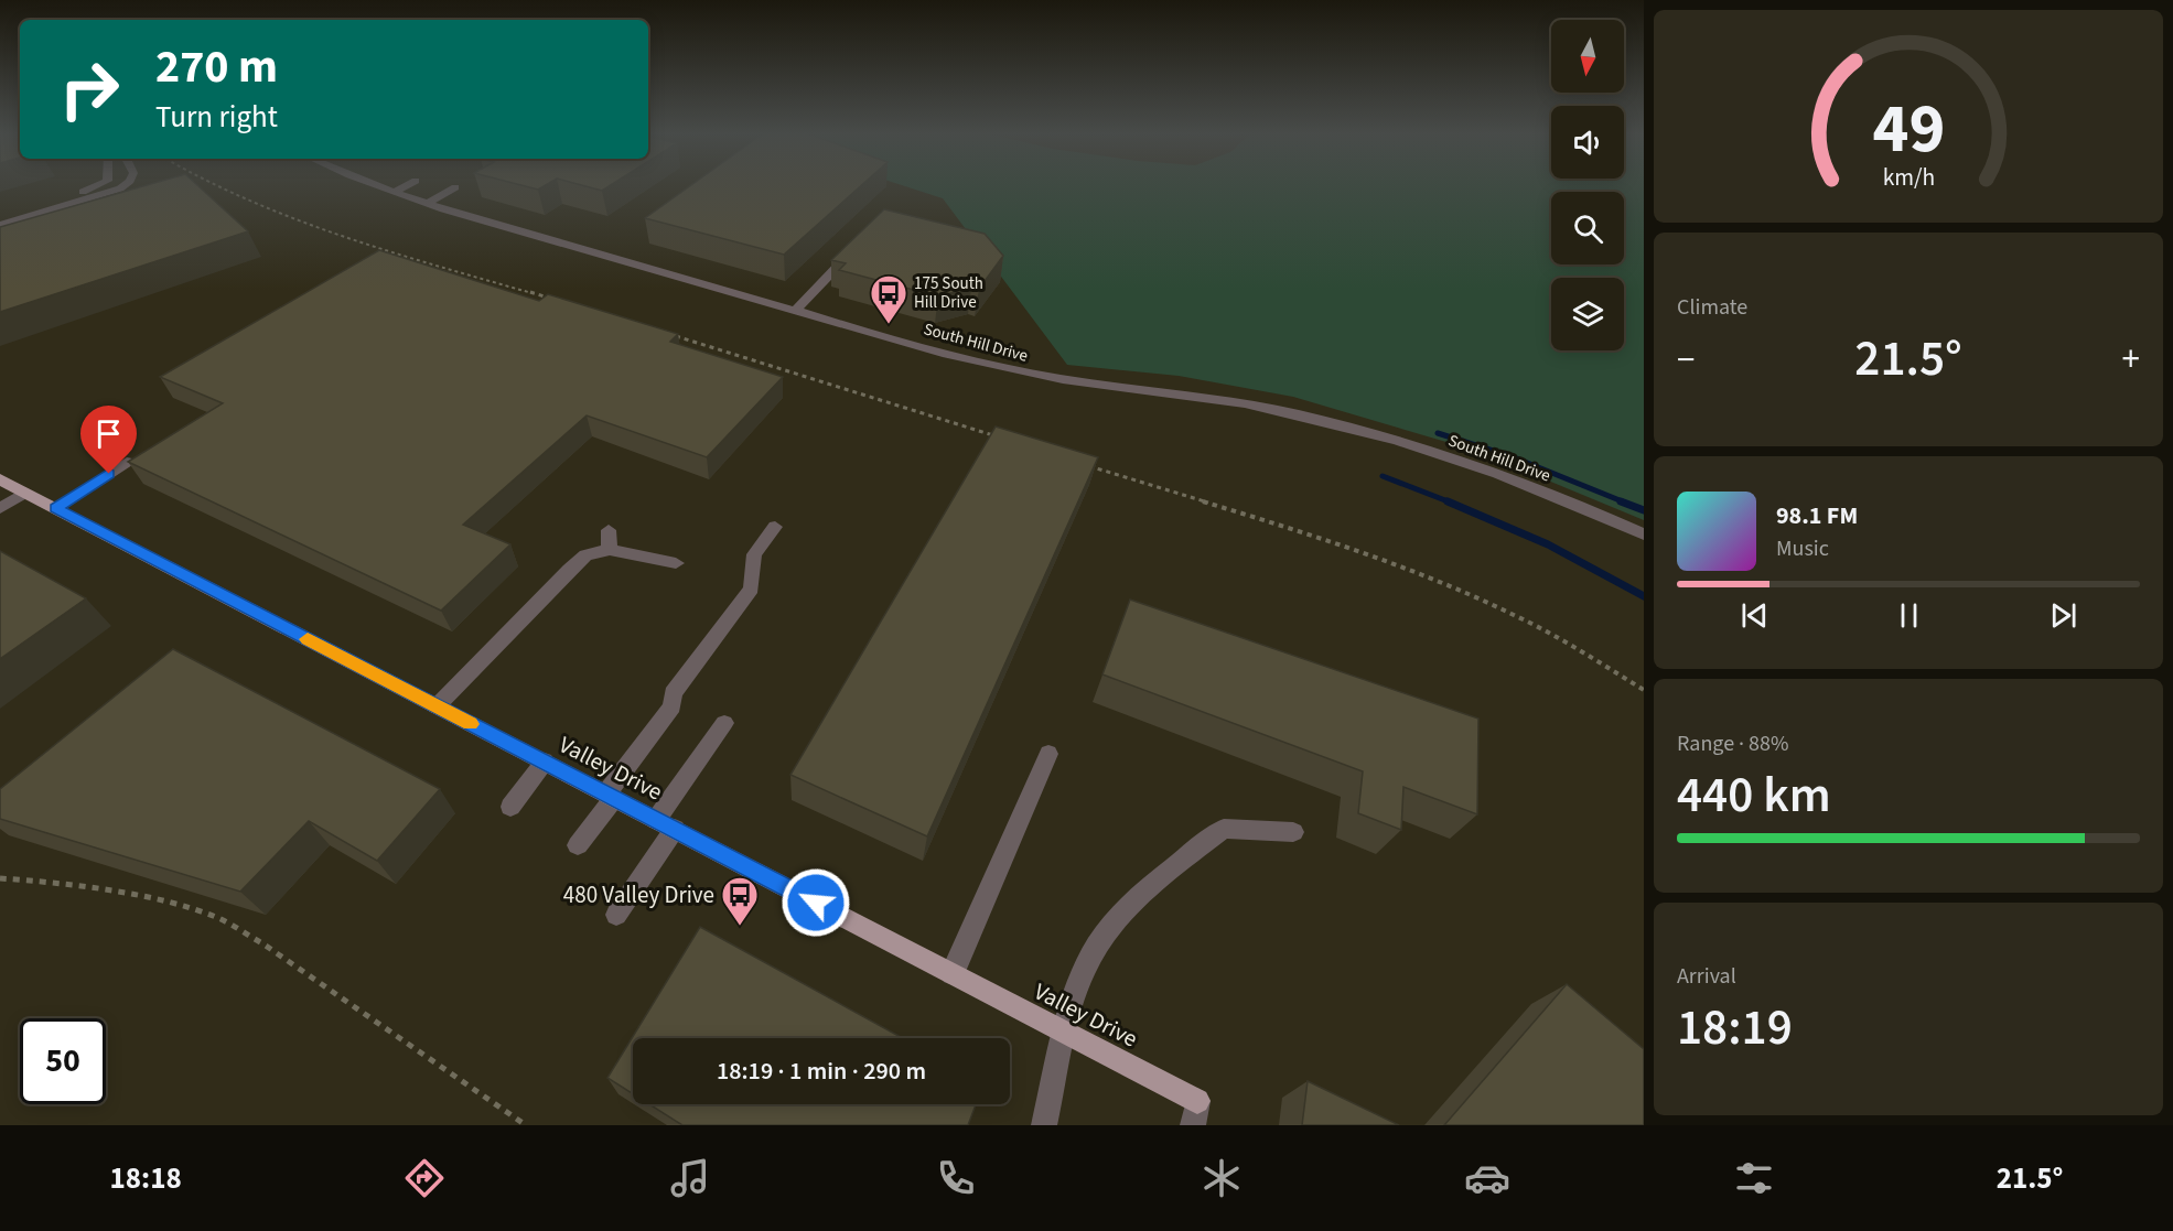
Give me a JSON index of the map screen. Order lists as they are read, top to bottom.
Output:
{
  "streets": {
    "main road": ["Valley Drive"],
    "street": ["South Hill Drive"]
  },
  "places": {
    "bus stop": ["175 South Hill Drive", "480 Valley Drive"]
  },
  "north": "bottom",
  "page": {
    "turn": ["270 m", "Turn right"],
    "tile": [
      "Climate",
      ["Range · 88%", "440 km"],
      ["Arrival", "18:19"]
    ],
    "heat": ["−", "21.5°", "+"],
    "song": ["98.1 FM", "Music"],
    "limit": "50",
    "trip": "18:19 · 1 min · 290 m",
    "tabs": ["18:18", "21.5°"],
    "gauge": ["49", "km/h"]
  }
}
